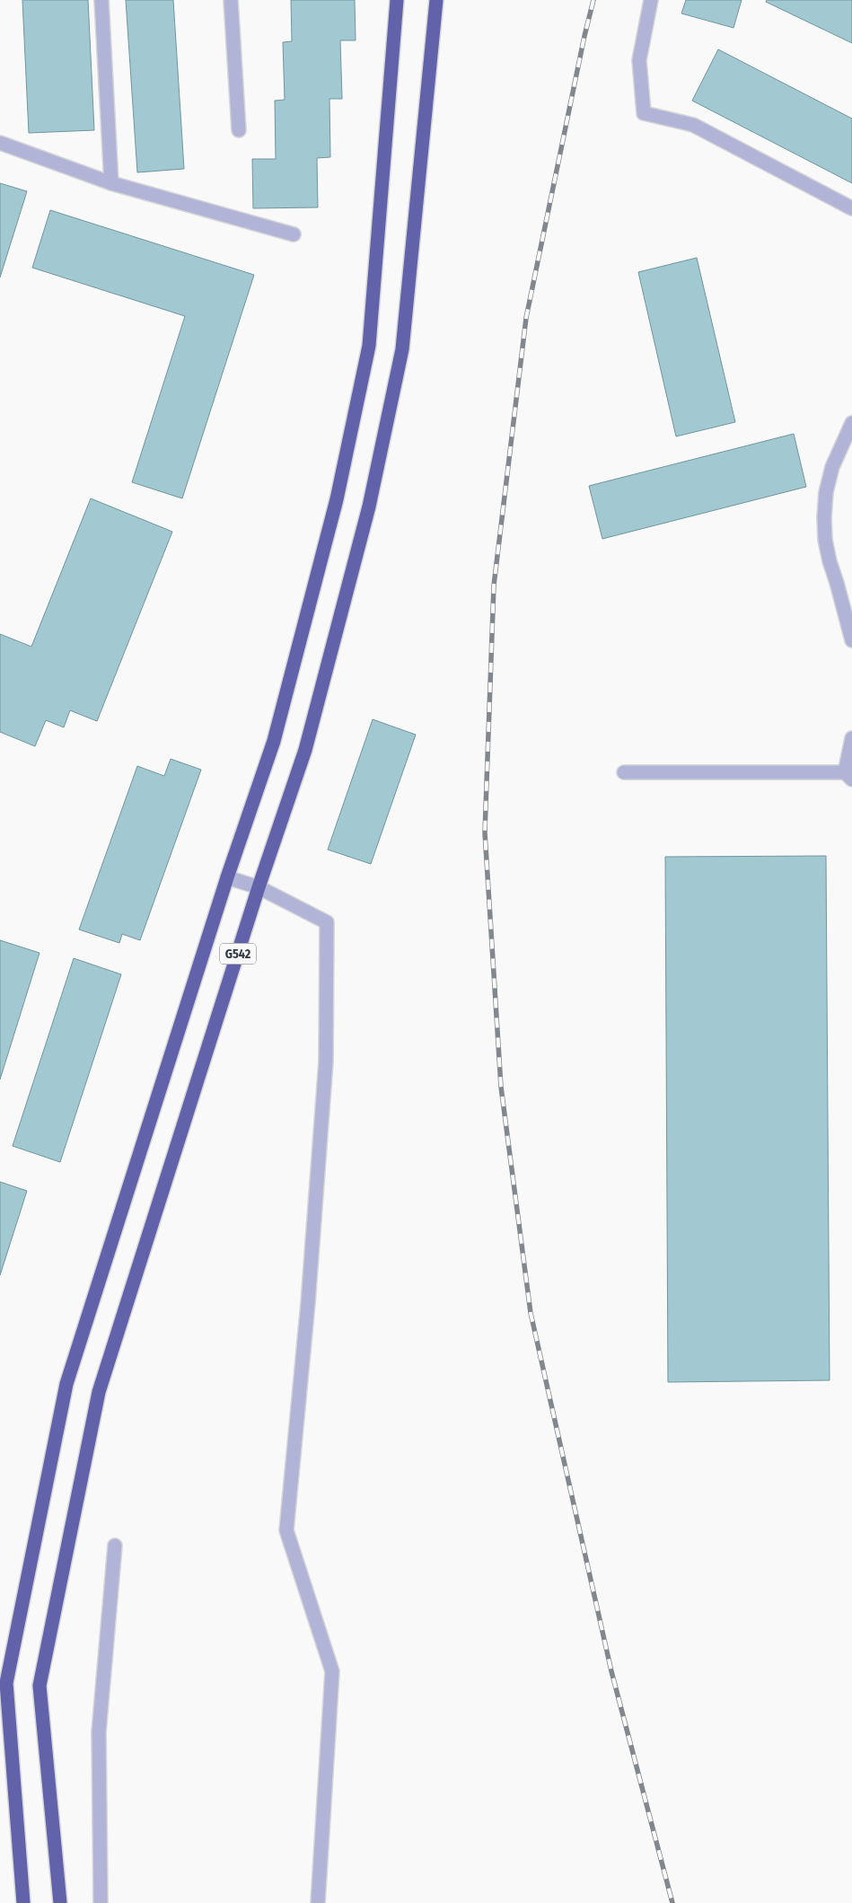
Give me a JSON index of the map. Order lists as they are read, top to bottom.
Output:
{
  "streets": {
    "highway": ["G542"]
  }
}
